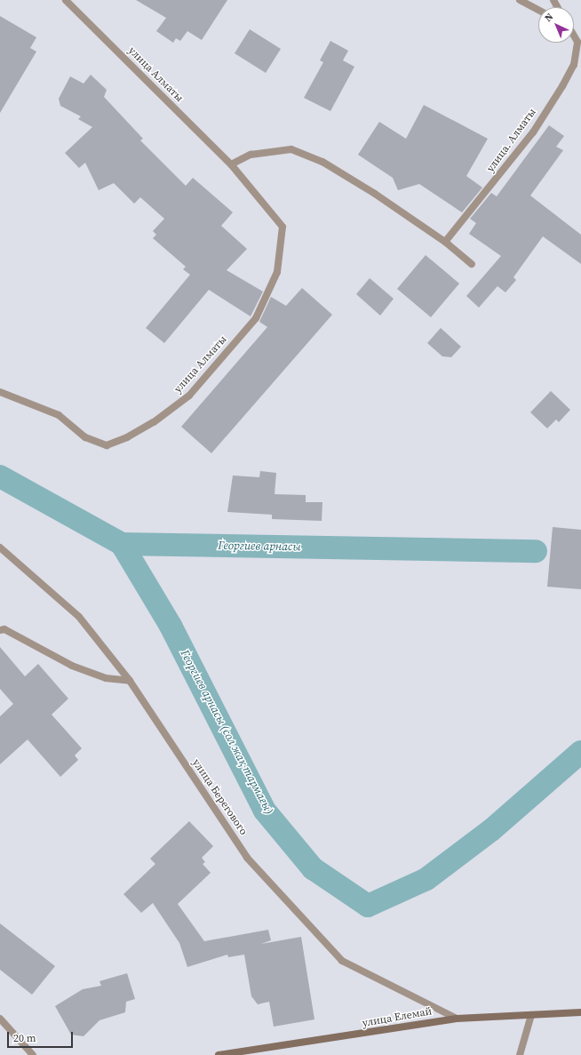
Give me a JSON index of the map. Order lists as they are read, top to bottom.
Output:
{
  "streets": {
    "street": [
      "улица Алматы",
      "улица. Алматы",
      "улица Берегового",
      "улица Елемай"
    ]
  },
  "crossings": [
    ["улица Берегового", "улица Елемай"]
  ],
  "water": ["Георгиев арнасы", "Георгиев арнасы (сол жақ тармағы)"],
  "scale_bar": "20 m",
  "north": "top left"
}
